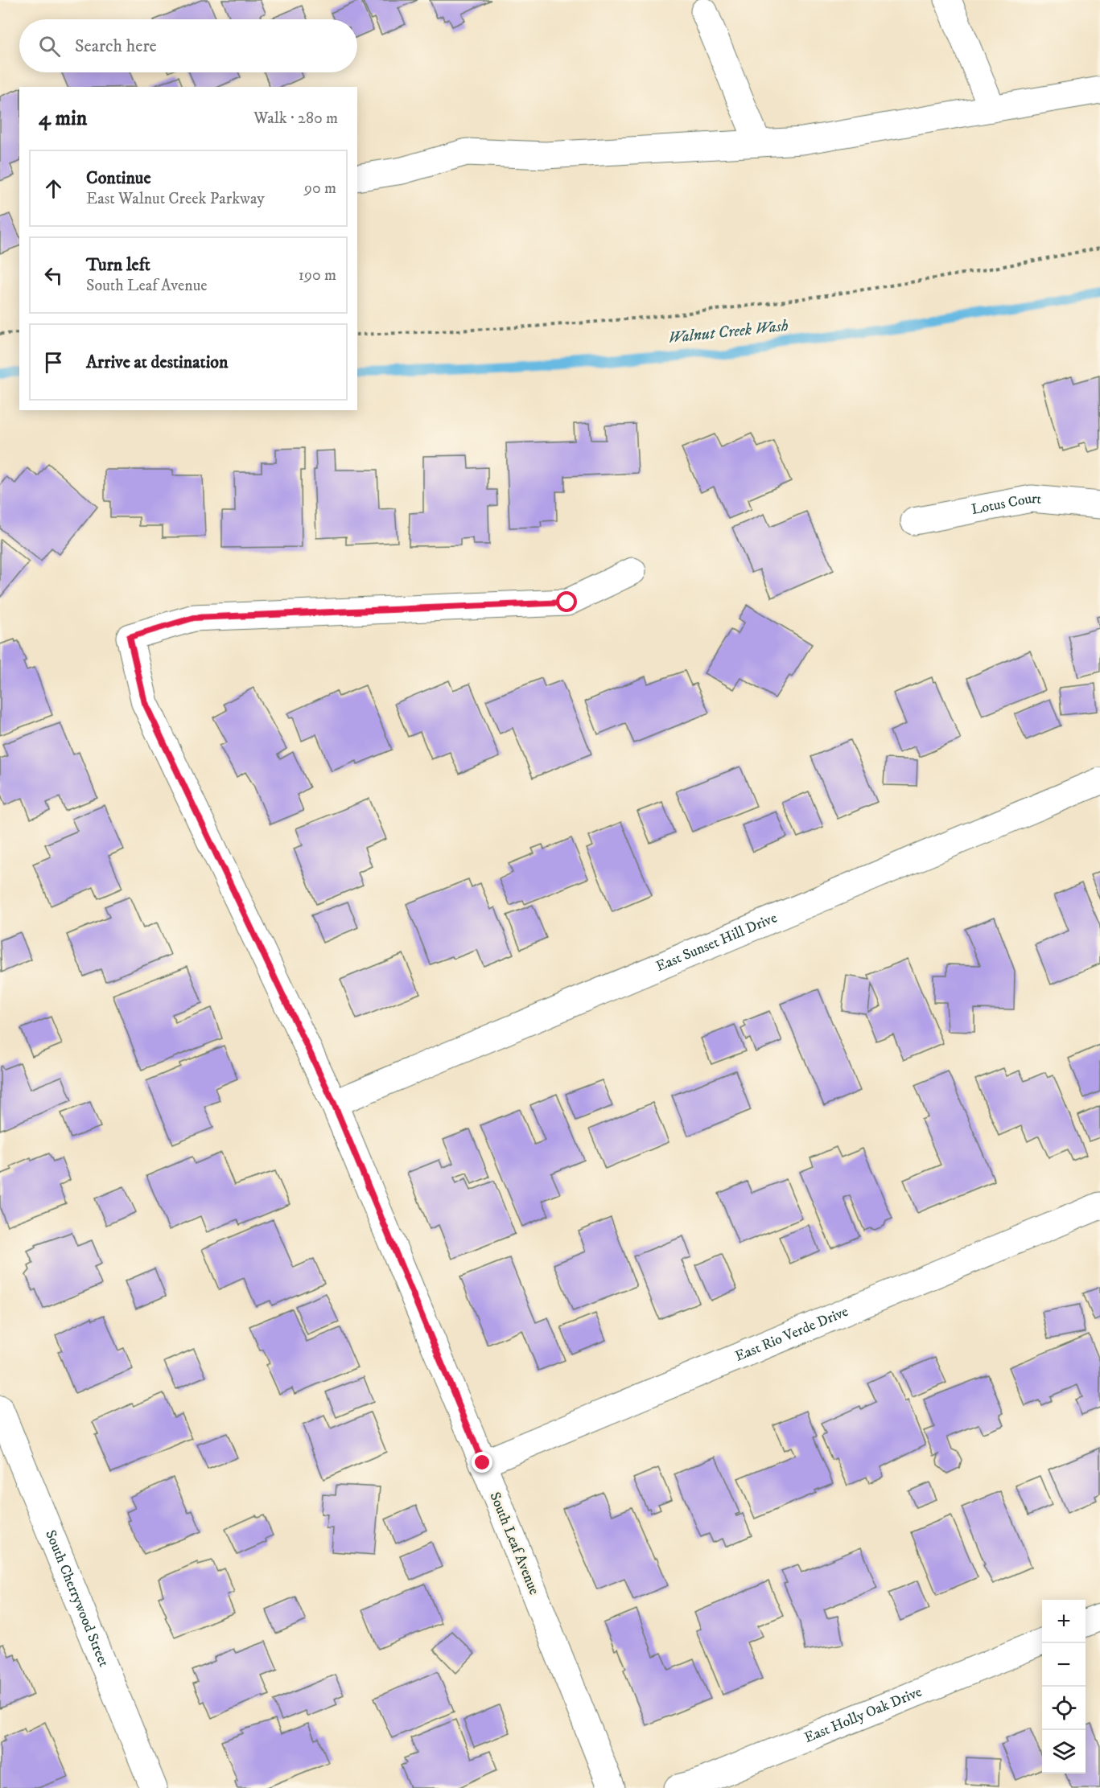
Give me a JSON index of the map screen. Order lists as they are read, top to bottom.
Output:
{
  "streets": {
    "street": [
      "Lotus Court",
      "East Sunset Hill Drive",
      "East Rio Verde Drive",
      "South Leaf Avenue",
      "South Cherrywood Street",
      "East Holly Oak Drive"
    ]
  },
  "crossings": [
    ["East Sunset Hill Drive", "South Leaf Avenue"],
    ["East Rio Verde Drive", "South Leaf Avenue"]
  ],
  "water": ["Walnut Creek Wash"],
  "page": {
    "search": "Search here",
    "heading": ["4 min", "Walk · 280 m"],
    "list": [
      ["Continue", "East Walnut Creek Parkway", "90 m"],
      ["Turn left", "South Leaf Avenue", "190 m"],
      "Arrive at destination"
    ],
    "map_buttons": ["+", "−"]
  }
}
